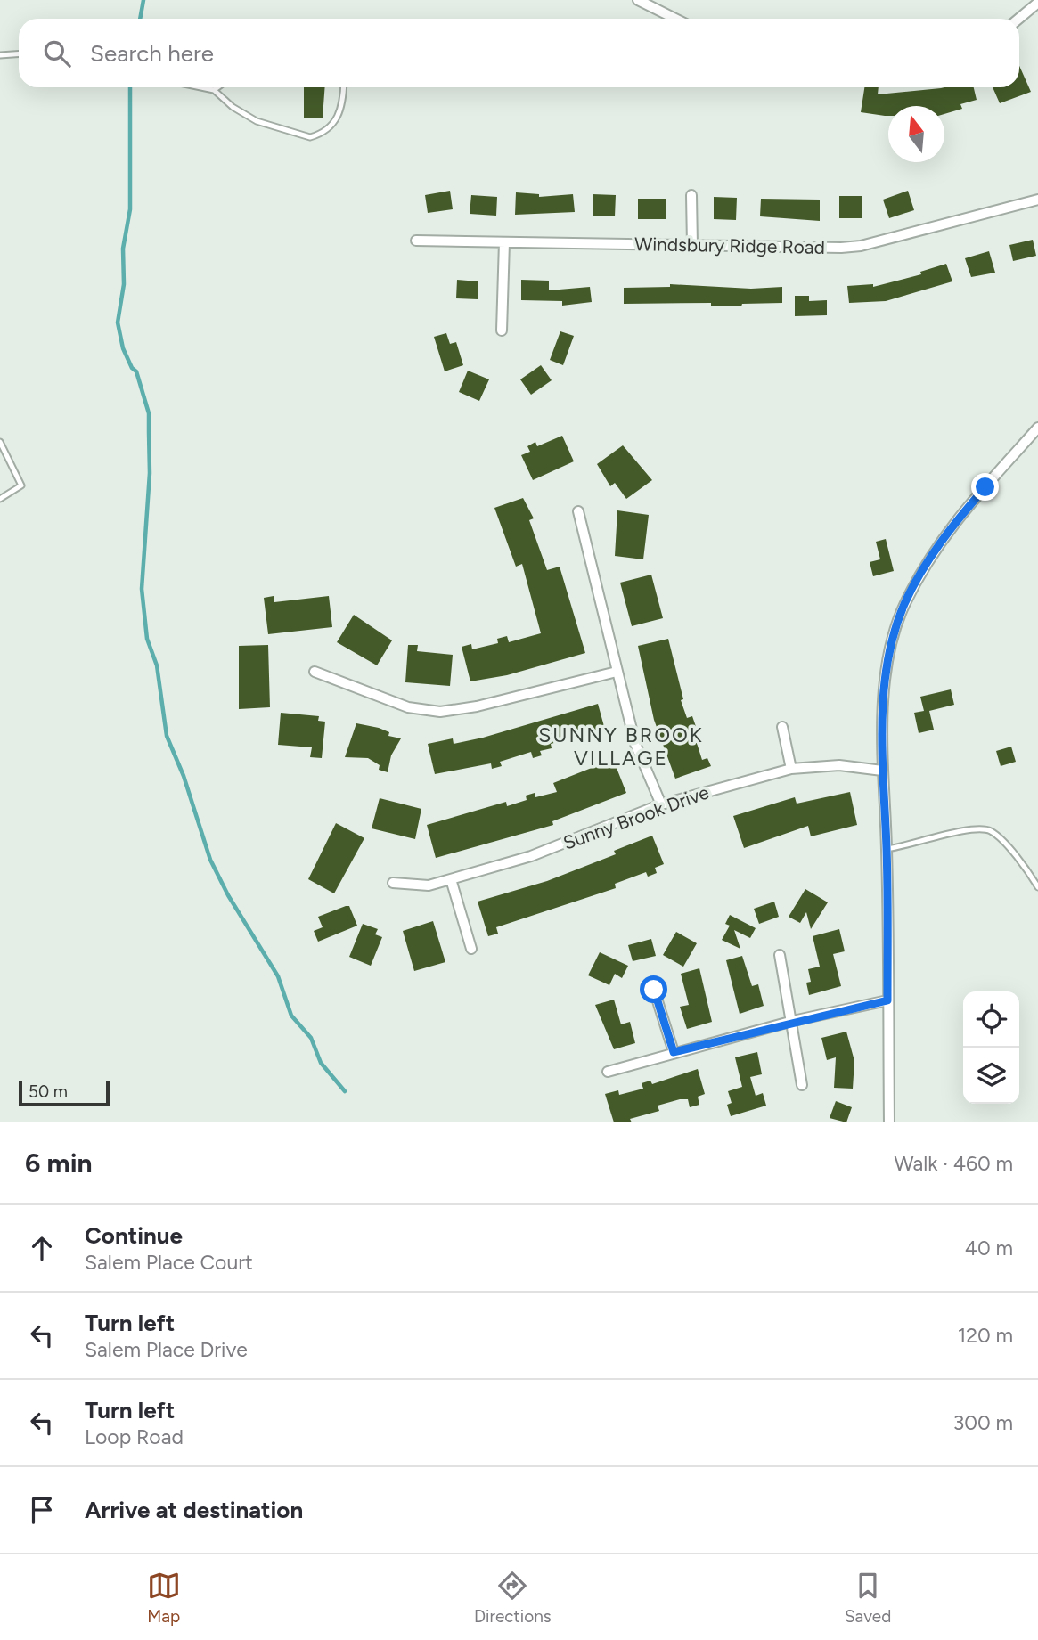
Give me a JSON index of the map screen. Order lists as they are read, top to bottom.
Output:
{
  "streets": {
    "street": ["Windsbury Ridge Road", "Sunny Brook Drive"]
  },
  "districts": ["SUNNY BROOK VILLAGE"],
  "scale_bar": "50 m",
  "north": "top",
  "page": {
    "search": "Search here",
    "scale": "50 m",
    "heading": ["6 min", "Walk · 460 m"],
    "list": [
      ["Continue", "Salem Place Court", "40 m"],
      ["Turn left", "Salem Place Drive", "120 m"],
      ["Turn left", "Loop Road", "300 m"],
      "Arrive at destination"
    ],
    "nav": ["Map", "Directions", "Saved"]
  }
}
